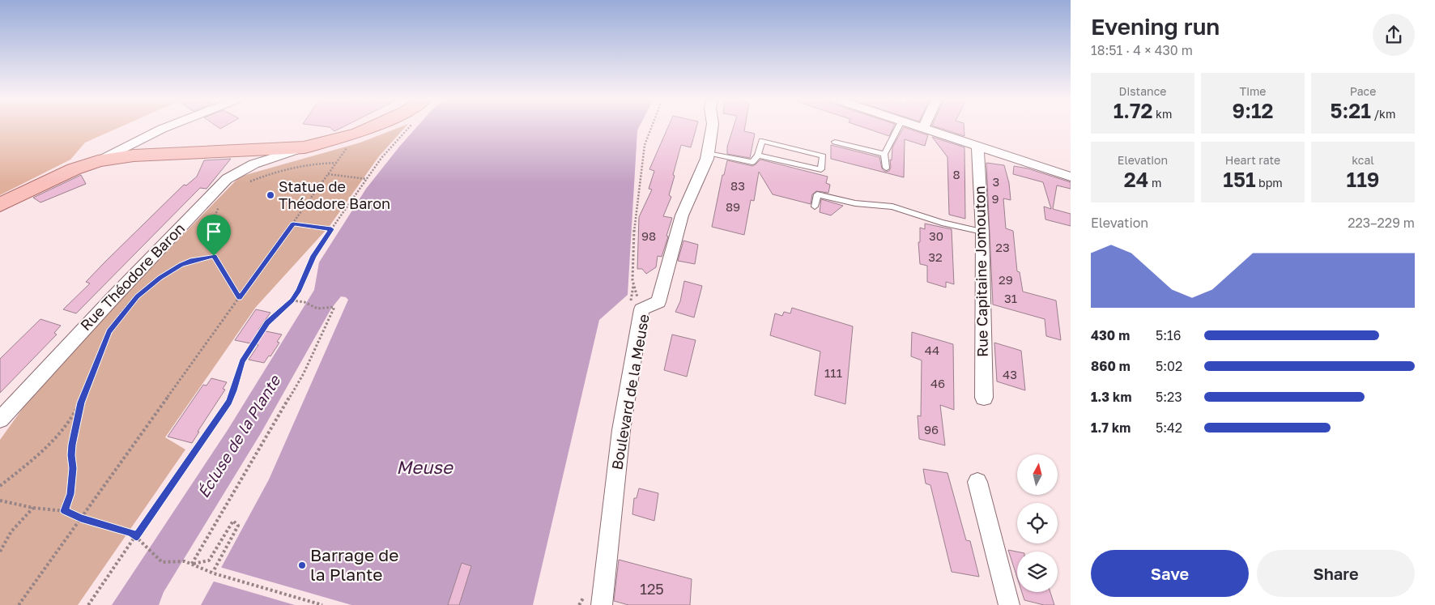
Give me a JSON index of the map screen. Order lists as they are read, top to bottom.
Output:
{
  "streets": {
    "street": ["Rue Capitaine Jomouton", "Rue Théodore Baron", "Boulevard de la Meuse"]
  },
  "water": ["Écluse de la Plante", "Meuse"],
  "places": ["Statue de Théodore Baron", "Barrage de la Plante"],
  "house_numbers": [
    "8",
    "3",
    "83",
    "9",
    "89",
    "98",
    "30",
    "23",
    "32",
    "29",
    "31",
    "44",
    "111",
    "43",
    "46",
    "96",
    "125"
  ],
  "north": "top",
  "page": {
    "heading": ["Evening run", "18:51 · 4 × 430 m"],
    "stats": [
      ["Distance", "1.72 km"],
      ["Time", "9:12"],
      ["Pace", "5:21 /km"],
      ["Elevation", "24 m"],
      ["Heart rate", "151 bpm"],
      ["kcal", "119"]
    ],
    "chart": ["Elevation", "223–229 m"],
    "list": [
      {
        "name": "430 m",
        "note": "5:16"
      },
      {
        "name": "860 m",
        "note": "5:02"
      },
      {
        "name": "1.3 km",
        "note": "5:23"
      },
      {
        "name": "1.7 km",
        "note": "5:42"
      }
    ],
    "buttons": ["Save", "Share"]
  }
}
